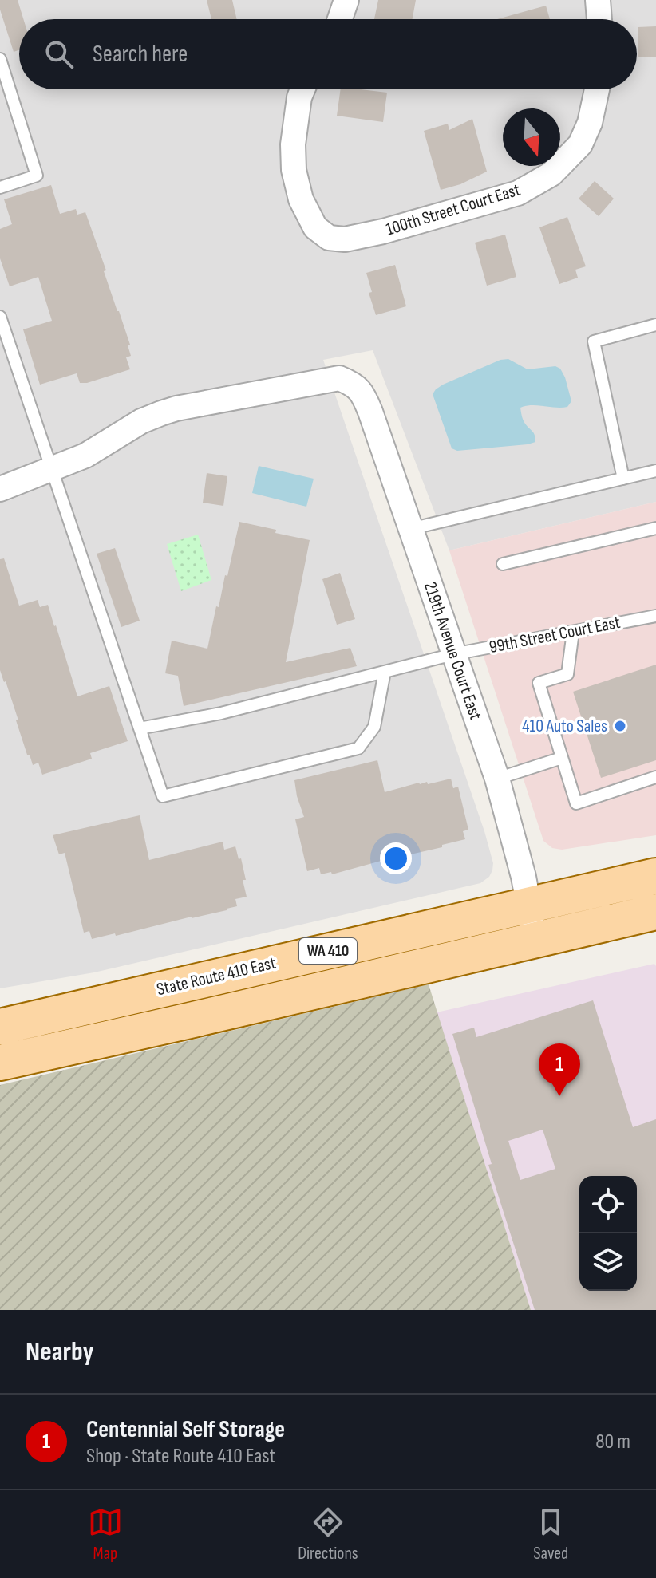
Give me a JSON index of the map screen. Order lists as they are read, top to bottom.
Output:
{
  "streets": {
    "main road": ["WA 410", "State Route 410 East"],
    "street": ["100th Street Court East", "219th Avenue Court East"],
    "lane": ["99th Street Court East"]
  },
  "crossings": [
    ["99th Street Court East", "219th Avenue Court East"],
    ["219th Avenue Court East", "State Route 410 East"]
  ],
  "places": ["410 Auto Sales"],
  "north": "bottom",
  "page": {
    "search": "Search here",
    "pins": "1",
    "heading": "Nearby",
    "list": [
      {
        "mark": "1",
        "name": "Centennial Self Storage",
        "note": "Shop · State Route 410 East",
        "value": "80 m"
      }
    ],
    "nav": ["Map", "Directions", "Saved"]
  }
}
